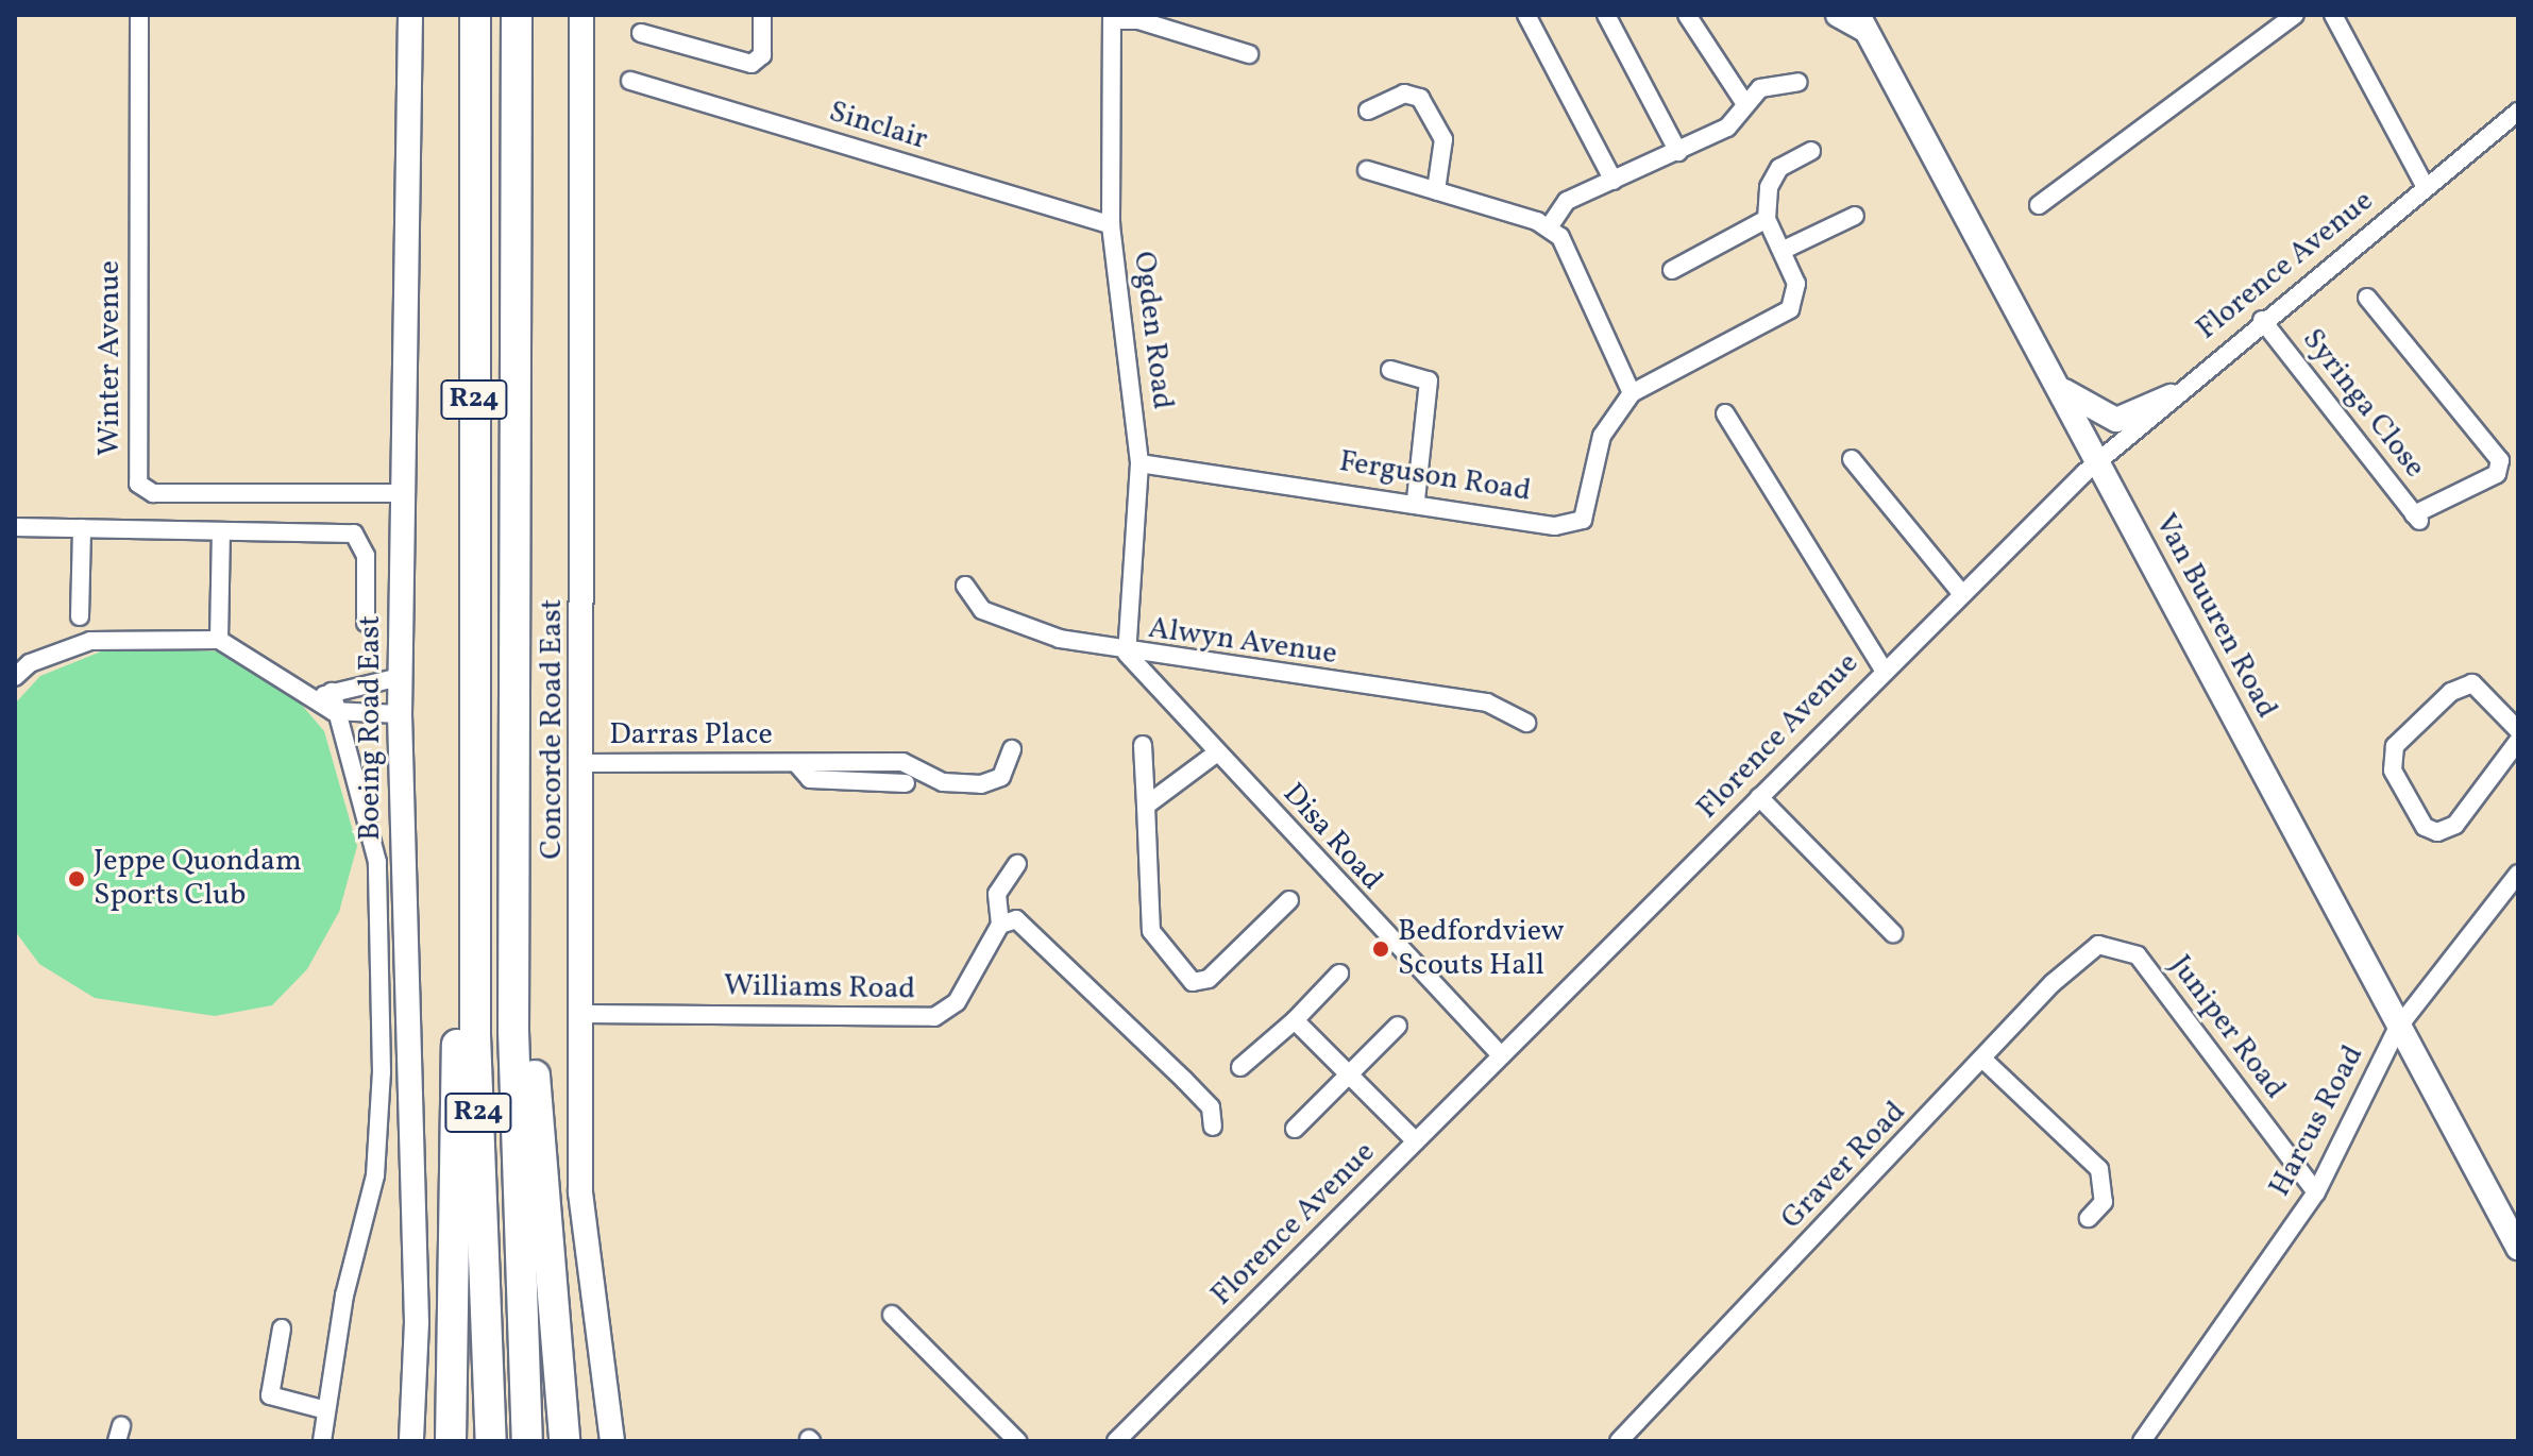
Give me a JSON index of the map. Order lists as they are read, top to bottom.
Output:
{
  "streets": {
    "highway": ["R24"],
    "main road": ["Van Buuren Road", "Boeing Road East", "Concorde Road East"],
    "street": [
      "Sinclair",
      "Florence Avenue",
      "Ogden Road",
      "Winter Avenue",
      "Syringa Close",
      "Ferguson Road",
      "Alwyn Avenue",
      "Darras Place",
      "Disa Road",
      "Williams Road",
      "Juniper Road",
      "Harcus Road",
      "Graver Road"
    ]
  },
  "crossings": [
    ["Sinclair", "Ogden Road"],
    ["Florence Avenue", "Syringa Close"],
    ["Florence Avenue", "Van Buuren Road"],
    ["Florence Avenue", "Disa Road"],
    ["Ogden Road", "Ferguson Road"],
    ["Ogden Road", "Alwyn Avenue"],
    ["Ogden Road", "Disa Road"],
    ["Winter Avenue", "Boeing Road East"],
    ["Van Buuren Road", "Harcus Road"],
    ["Alwyn Avenue", "Disa Road"],
    ["Concorde Road East", "Darras Place"],
    ["Concorde Road East", "Williams Road"],
    ["Juniper Road", "Harcus Road"],
    ["Juniper Road", "Graver Road"]
  ],
  "places": ["Jeppe Quondam Sports Club", "Bedfordview Scouts Hall"]
}
